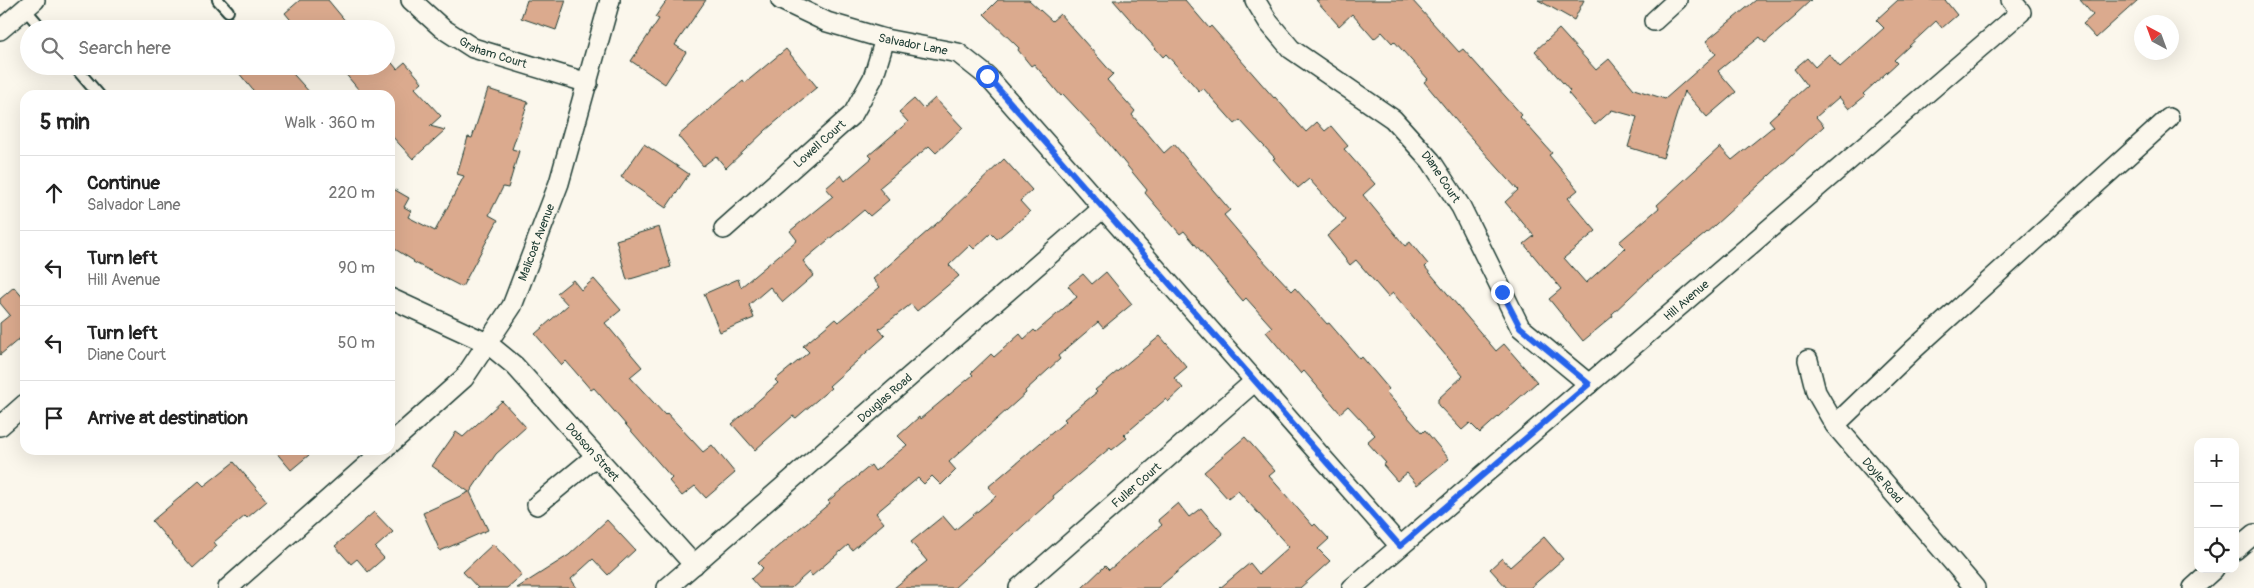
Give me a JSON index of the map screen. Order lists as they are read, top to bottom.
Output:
{
  "streets": {
    "street": [
      "Salvador Lane",
      "Graham Court",
      "Lowell Court",
      "Diane Court",
      "Malicoat Avenue",
      "Hill Avenue",
      "Douglas Road",
      "Dobson Street",
      "Doyle Road",
      "Fuller Court"
    ]
  },
  "crossings": [
    ["Salvador Lane", "Lowell Court"],
    ["Salvador Lane", "Hill Avenue"],
    ["Salvador Lane", "Douglas Road"],
    ["Salvador Lane", "Fuller Court"],
    ["Graham Court", "Malicoat Avenue"],
    ["Diane Court", "Hill Avenue"],
    ["Malicoat Avenue", "Dobson Street"],
    ["Douglas Road", "Dobson Street"]
  ],
  "north": "top left",
  "page": {
    "search": "Search here",
    "heading": ["5 min", "Walk · 360 m"],
    "list": [
      ["Continue", "Salvador Lane", "220 m"],
      ["Turn left", "Hill Avenue", "90 m"],
      ["Turn left", "Diane Court", "50 m"],
      "Arrive at destination"
    ],
    "map_buttons": ["+", "−"]
  }
}
